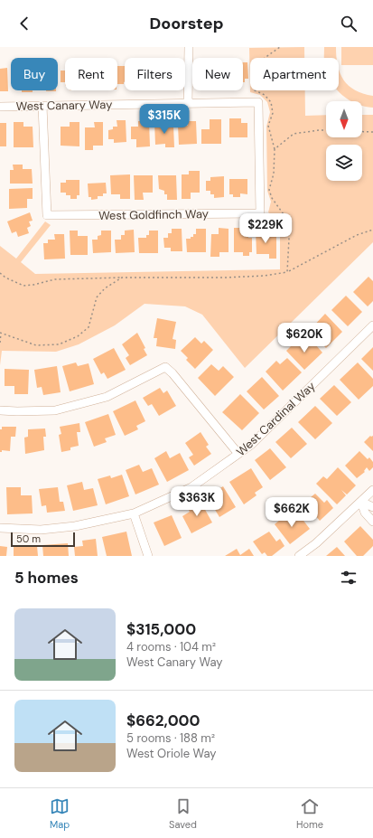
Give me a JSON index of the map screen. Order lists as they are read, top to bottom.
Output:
{
  "streets": {
    "street": ["West Canary Way", "West Goldfinch Way", "West Cardinal Way"]
  },
  "crossings": [
    ["West Canary Way", "West Goldfinch Way"]
  ],
  "scale_bar": "50 m",
  "north": "bottom",
  "page": {
    "header": "Doorstep",
    "chip": [
      "Buy",
      "Rent",
      "Filters",
      "New",
      "Apartment"
    ],
    "price": [
      "$315K",
      "$229K",
      "$620K",
      "$363K",
      "$662K"
    ],
    "scale": "50 m",
    "heading": "5 homes",
    "list": [
      {
        "name": "$315,000",
        "note": "4 rooms · 104 m² · West Canary Way"
      },
      {
        "name": "$662,000",
        "note": "5 rooms · 188 m² · West Oriole Way"
      }
    ],
    "tabs": ["Map", "Saved", "Home"]
  }
}
